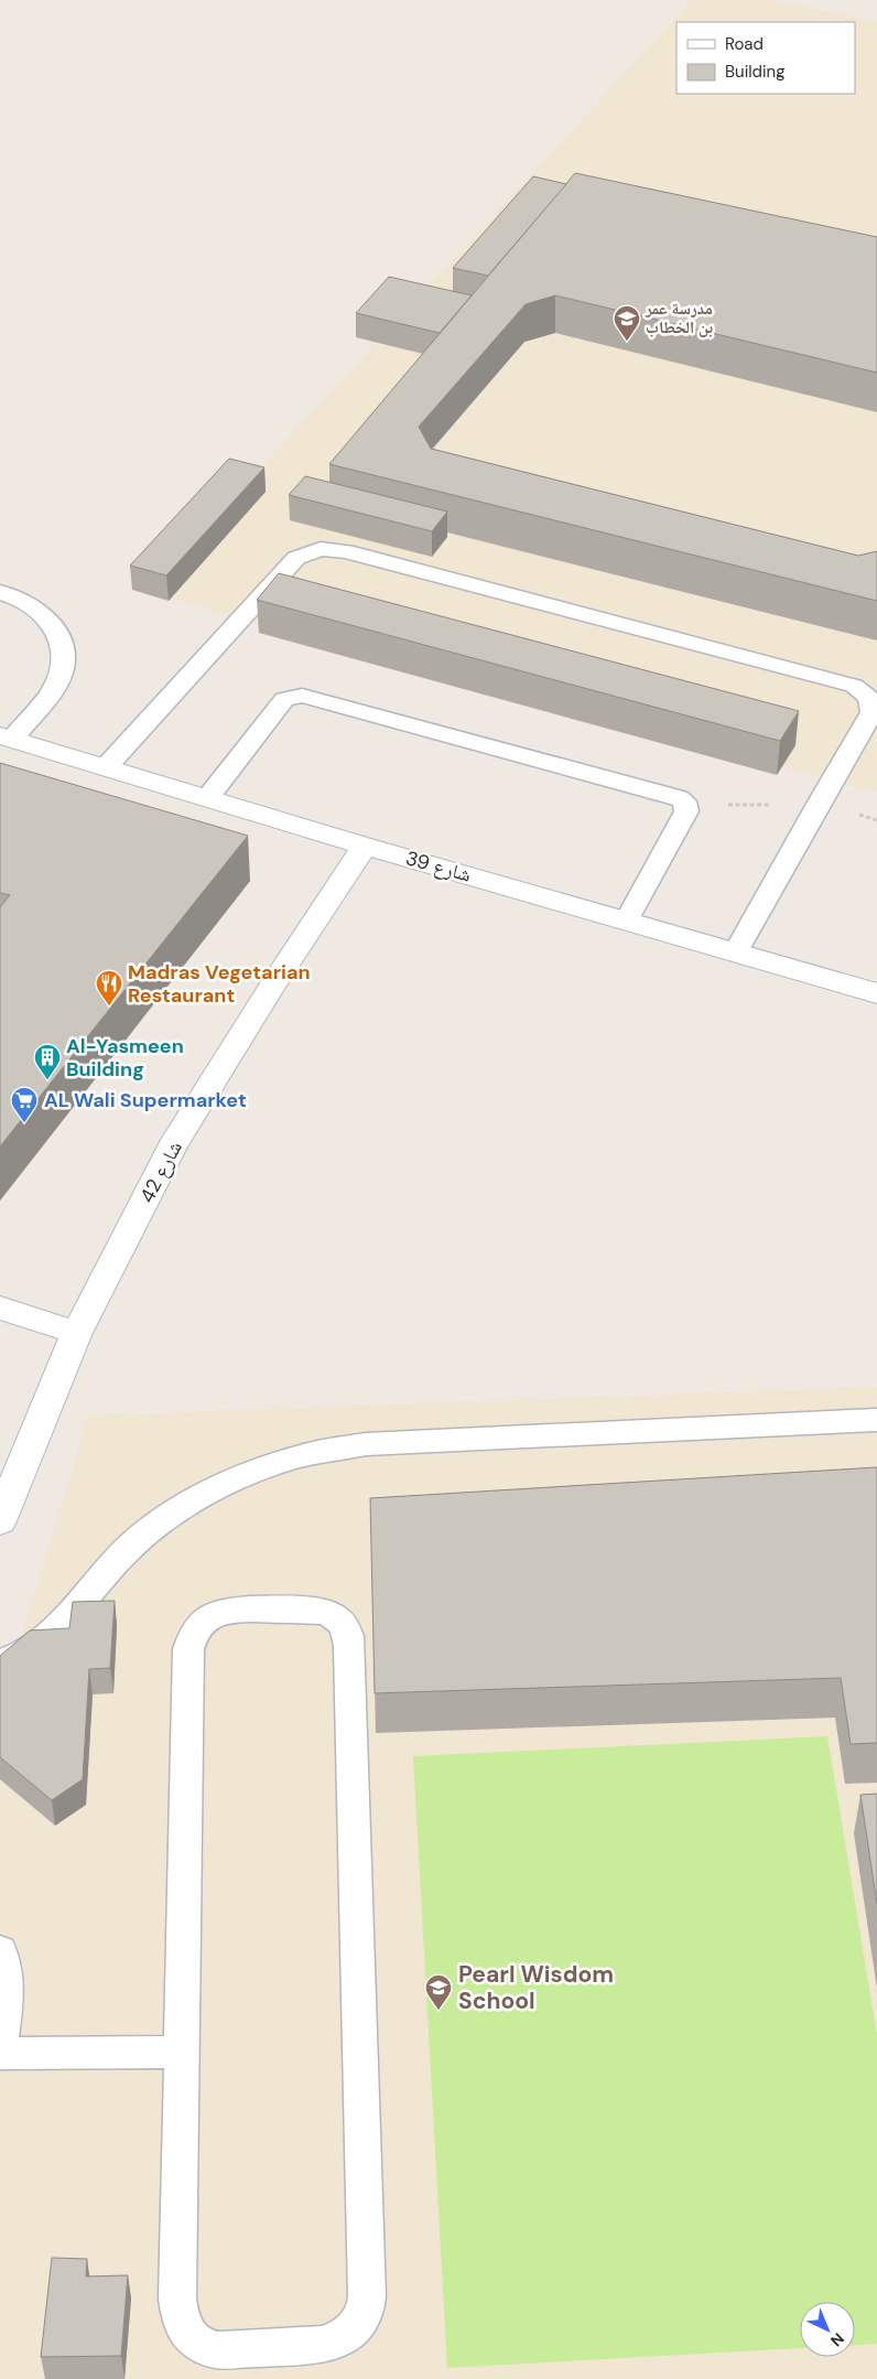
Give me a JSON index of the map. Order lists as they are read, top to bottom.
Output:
{
  "streets": {
    "street": ["شارع 39", "شارع 42"]
  },
  "crossings": [
    ["شارع 39", "شارع 42"]
  ],
  "places": {
    "school or university": ["مدرسة عمر بن الخطاب", "Pearl Wisdom School"],
    "restaurant": ["Madras Vegetarian Restaurant"],
    "building": ["Al-Yasmeen Building"],
    "supermarket": ["AL Wali Supermarket"]
  },
  "legend": ["Road", "Building"],
  "north": "bottom right"
}
